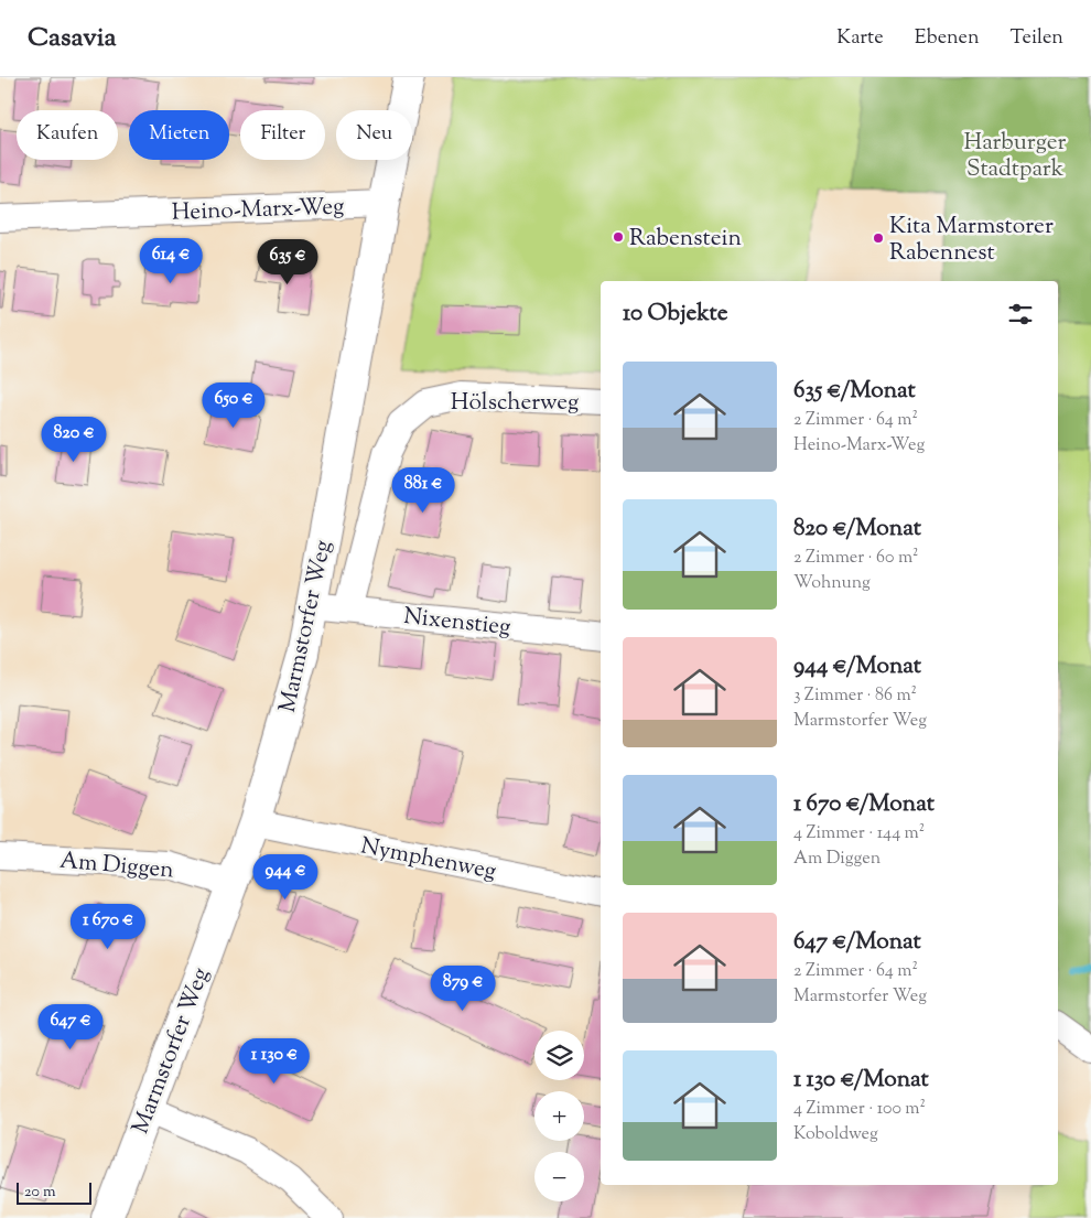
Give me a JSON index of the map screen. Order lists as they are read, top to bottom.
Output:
{
  "streets": {
    "street": [
      "Heino-Marx-Weg",
      "Hölscherweg",
      "Nixenstieg",
      "Marmstorfer Weg",
      "Nymphenweg",
      "Am Diggen"
    ]
  },
  "crossings": [
    ["Heino-Marx-Weg", "Marmstorfer Weg"],
    ["Hölscherweg", "Marmstorfer Weg"],
    ["Nixenstieg", "Marmstorfer Weg"],
    ["Marmstorfer Weg", "Nymphenweg"],
    ["Marmstorfer Weg", "Am Diggen"]
  ],
  "parks": ["Harburger Stadtpark"],
  "places": ["Rabenstein", "Kita Marmstorer Rabennest"],
  "scale_bar": "20 m",
  "page": {
    "header": "Casavia",
    "nav": ["Karte", "Ebenen", "Teilen"],
    "chip": [
      "Kaufen",
      "Mieten",
      "Filter",
      "Neu"
    ],
    "price": [
      "614 €",
      "635 €",
      "650 €",
      "820 €",
      "881 €",
      "944 €",
      "1 670 €",
      "879 €",
      "647 €",
      "1 130 €"
    ],
    "heading": "10 Objekte",
    "list": [
      {
        "name": "635 €/Monat",
        "note": "2 Zimmer · 64 m² · Heino-Marx-Weg"
      },
      {
        "name": "820 €/Monat",
        "note": "2 Zimmer · 60 m² · Wohnung"
      },
      {
        "name": "944 €/Monat",
        "note": "3 Zimmer · 86 m² · Marmstorfer Weg"
      },
      {
        "name": "1 670 €/Monat",
        "note": "4 Zimmer · 144 m² · Am Diggen"
      },
      {
        "name": "647 €/Monat",
        "note": "2 Zimmer · 64 m² · Marmstorfer Weg"
      },
      {
        "name": "1 130 €/Monat",
        "note": "4 Zimmer · 100 m² · Koboldweg"
      }
    ],
    "map_buttons": ["+", "−"],
    "scale": "20 m"
  }
}
